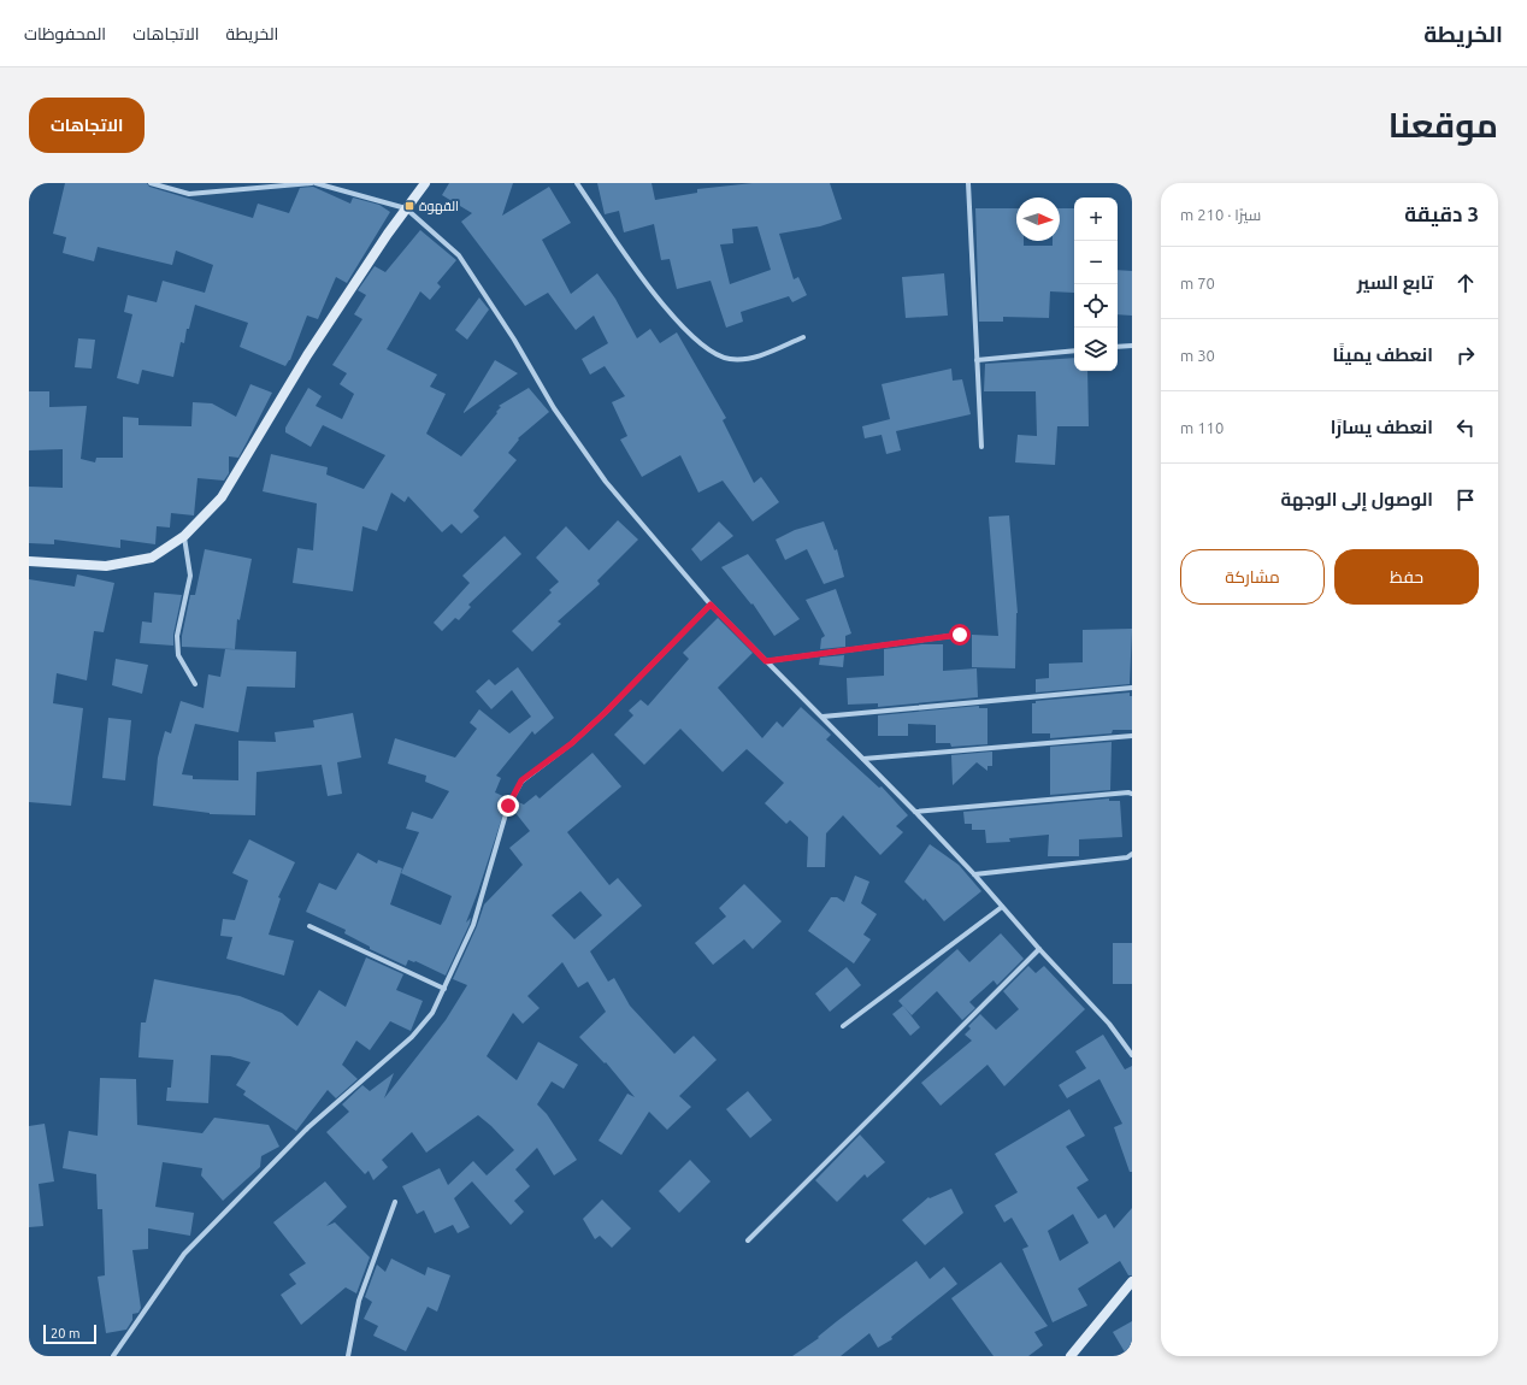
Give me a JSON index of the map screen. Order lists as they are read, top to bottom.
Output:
{
  "places": {
    "transit": ["القهوة"]
  },
  "scale_bar": "20 m",
  "north": "right",
  "page": {
    "header": "الخريطة",
    "nav": ["الخريطة", "الاتجاهات", "المحفوظات"],
    "title": "موقعنا",
    "buttons": [
      "الاتجاهات",
      ["حفظ", "مشاركة"]
    ],
    "heading": ["3 دقيقة", "سيرًا · 210 m"],
    "map_buttons": ["+", "−"],
    "list": [
      ["تابع السير", "70 m"],
      ["انعطف يمينًا", "30 m"],
      ["انعطف يسارًا", "110 m"],
      "الوصول إلى الوجهة"
    ],
    "scale": "20 m"
  }
}
